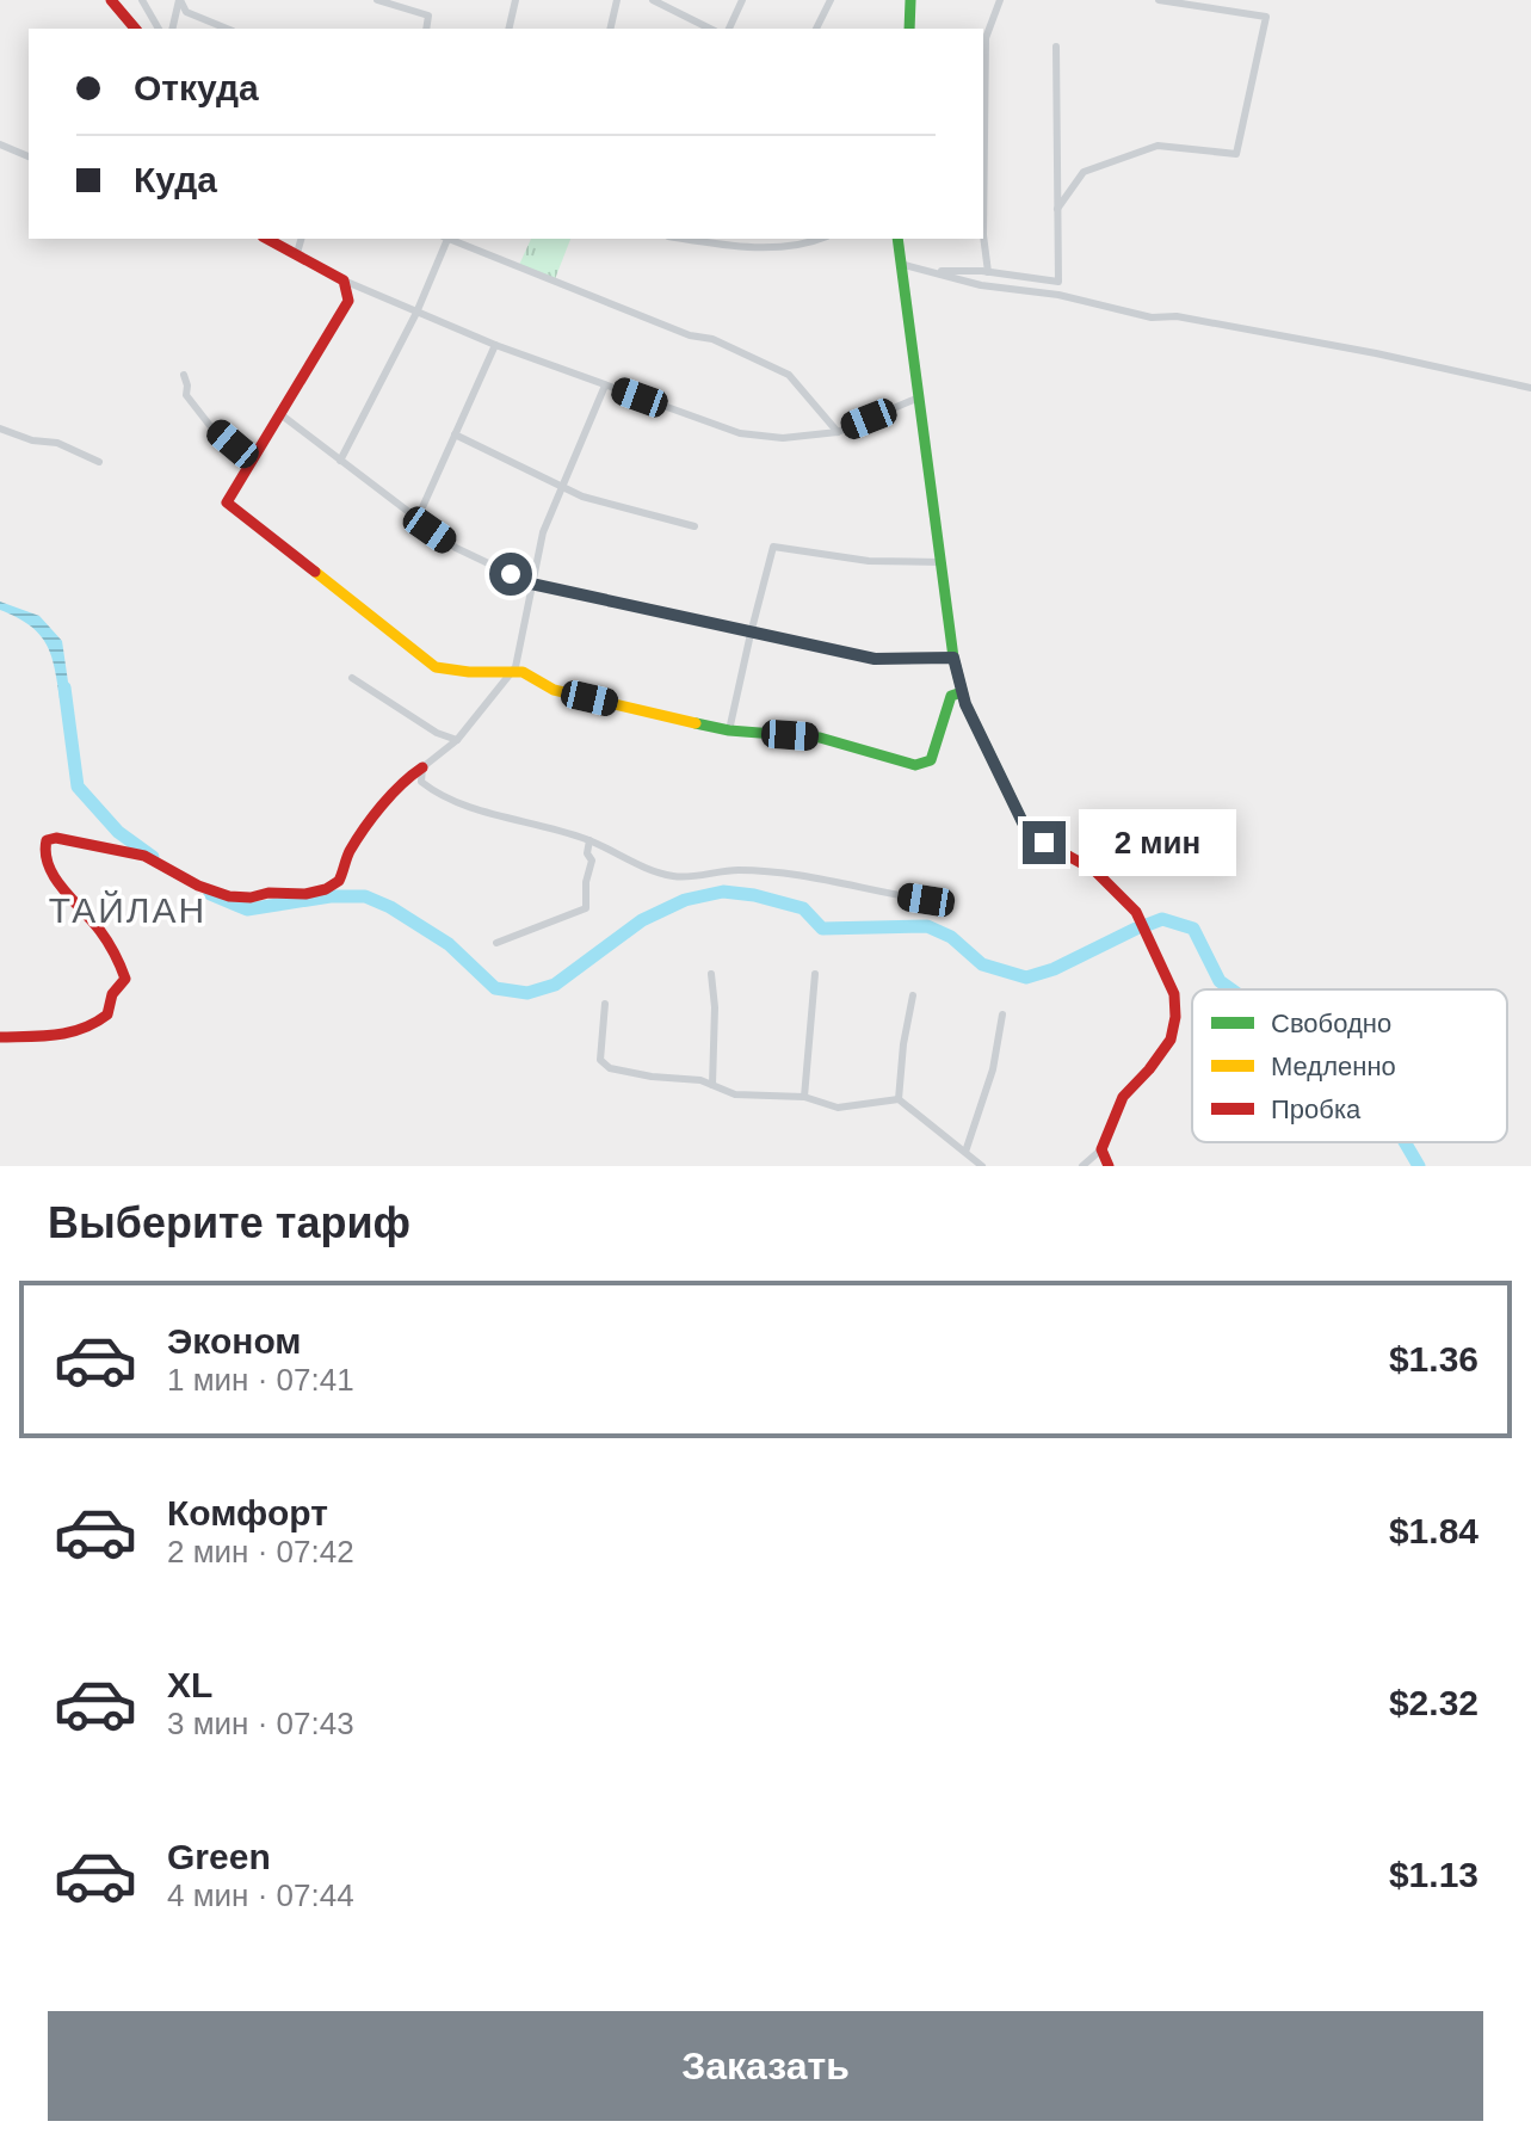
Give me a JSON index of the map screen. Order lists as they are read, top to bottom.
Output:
{
  "districts": ["ТАЙЛАН"],
  "legend": ["Свободно", "Медленно", "Пробка"],
  "page": {
    "banner": ["Откуда", "Куда"],
    "bubble": "2 мин",
    "heading": "Выберите тариф",
    "list": [
      {
        "name": "Эконом",
        "note": "1 мин · 07:41",
        "value": "$1.36"
      },
      {
        "name": "Комфорт",
        "note": "2 мин · 07:42",
        "value": "$1.84"
      },
      {
        "name": "XL",
        "note": "3 мин · 07:43",
        "value": "$2.32"
      },
      {
        "name": "Green",
        "note": "4 мин · 07:44",
        "value": "$1.13"
      }
    ],
    "buttons": "Заказать"
  }
}
